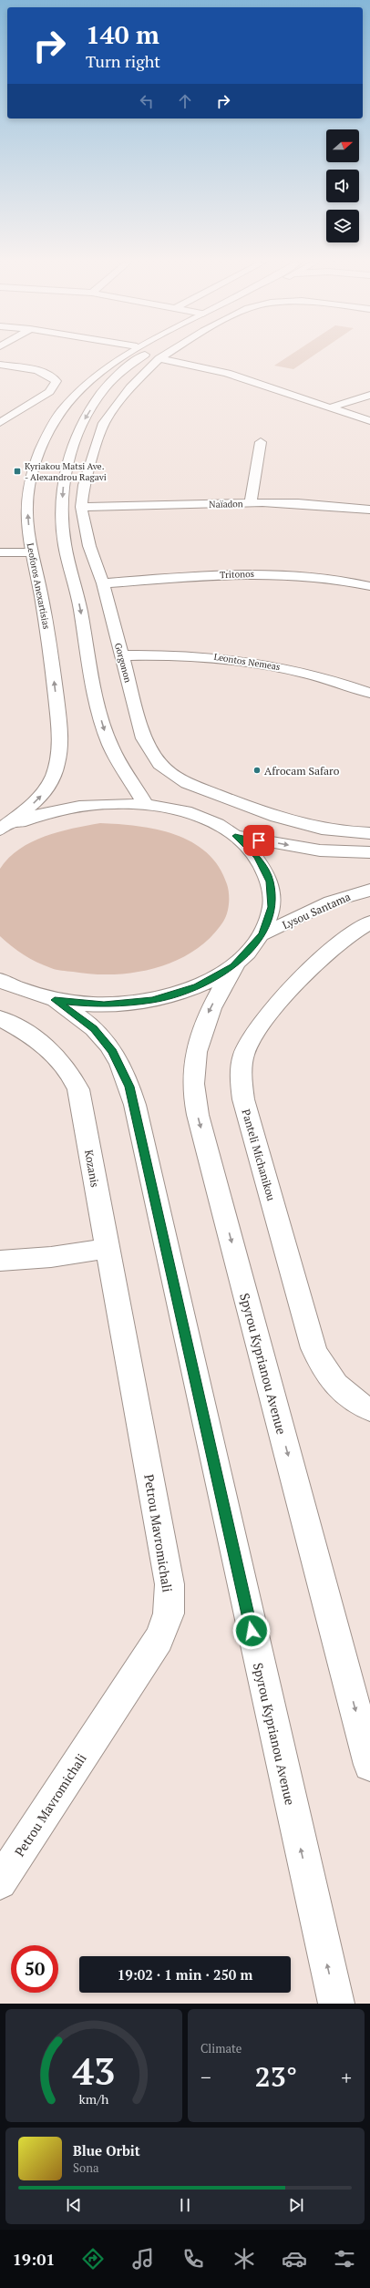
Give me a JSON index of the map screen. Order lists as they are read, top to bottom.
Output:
{
  "streets": {
    "street": [
      "Naïadon",
      "Tritonos",
      "Leoforos Anexartisias",
      "Leontos Nemeas",
      "Gorgonon",
      "Lysou Santama",
      "Panteli Michanikou",
      "Kozanis",
      "Spyrou Kyprianou Avenue",
      "Petrou Mavromichali"
    ]
  },
  "crossings": [
    ["Naïadon", "Gorgonon"],
    ["Tritonos", "Gorgonon"],
    ["Leontos Nemeas", "Gorgonon"],
    ["Kozanis", "Petrou Mavromichali"]
  ],
  "one_way": ["Leoforos Anexartisias"],
  "places": {
    "transit": ["Kyriakou Matsi Ave. - Alexandrou Ragavi"],
    "other": ["Afrocam Safaro"]
  },
  "north": "right",
  "page": {
    "turn": ["140 m", "Turn right"],
    "limit": "50",
    "trip": "19:02 · 1 min · 250 m",
    "tile": "Climate",
    "heat": ["−", "23°", "+"],
    "song": ["Blue Orbit", "Sona"],
    "tabs": "19:01",
    "gauge": ["43", "km/h"]
  }
}
